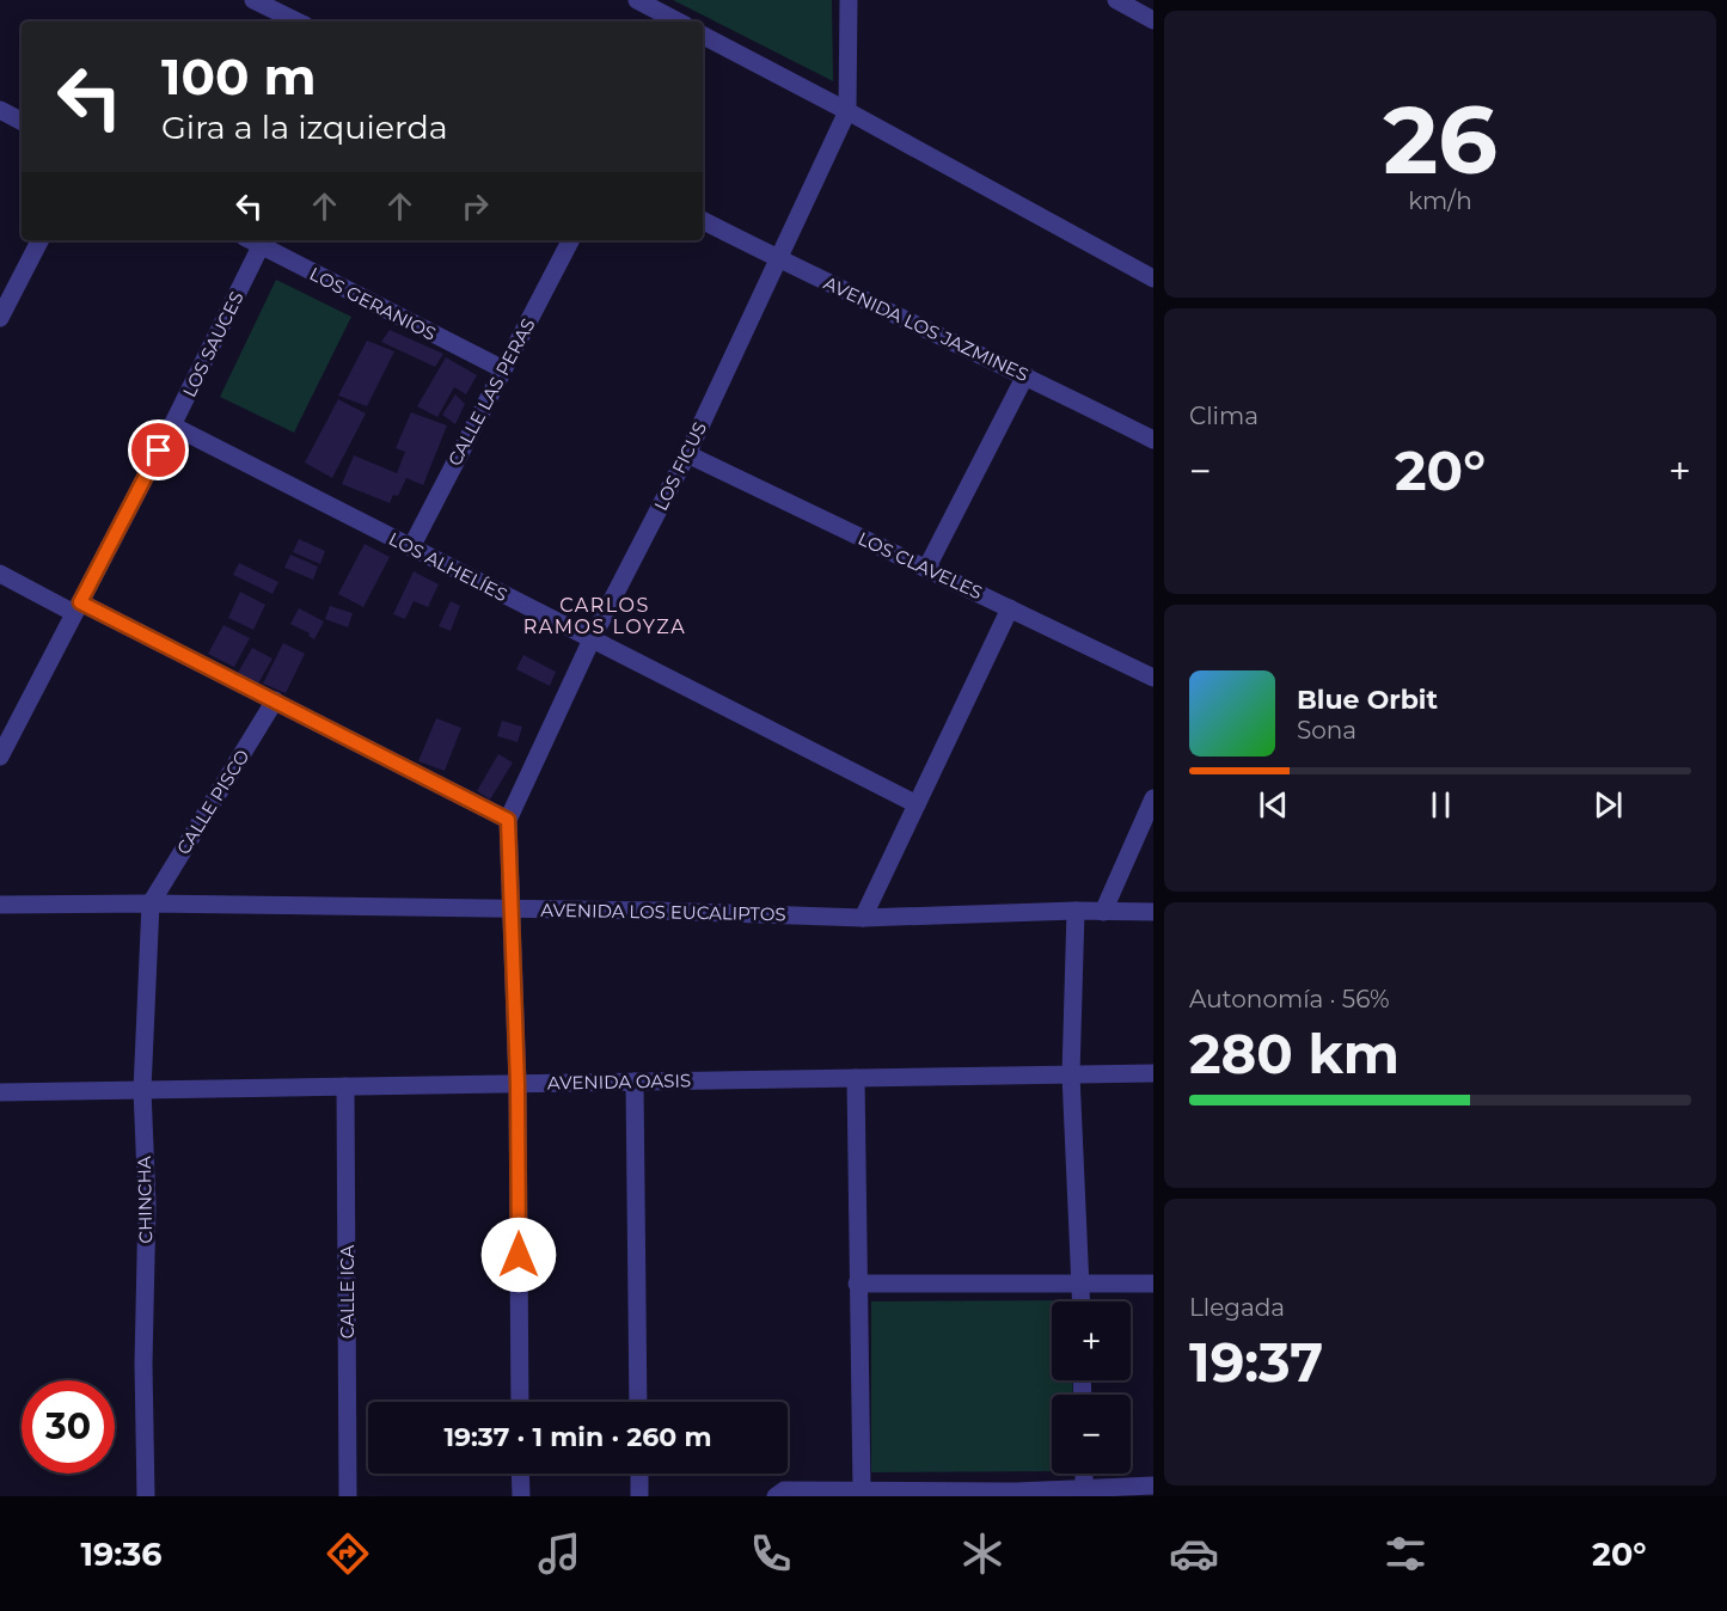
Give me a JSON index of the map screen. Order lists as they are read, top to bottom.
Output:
{
  "streets": {
    "street": [
      "LOS GERANIOS",
      "AVENIDA LOS JAZMINES",
      "LOS SAUCES",
      "CALLE LAS PERAS",
      "LOS FICUS",
      "LOS CLAVELES",
      "LOS ALHELÍES",
      "CALLE PISCO",
      "AVENIDA LOS EUCALIPTOS",
      "AVENIDA OASIS",
      "CHINCHA",
      "CALLE ICA"
    ]
  },
  "crossings": [
    ["LOS GERANIOS", "LOS SAUCES"],
    ["LOS GERANIOS", "CALLE LAS PERAS"],
    ["AVENIDA LOS JAZMINES", "LOS FICUS"],
    ["LOS SAUCES", "LOS ALHELÍES"],
    ["CALLE LAS PERAS", "LOS ALHELÍES"],
    ["LOS FICUS", "LOS CLAVELES"],
    ["LOS FICUS", "LOS ALHELÍES"],
    ["CALLE PISCO", "AVENIDA LOS EUCALIPTOS"],
    ["CALLE PISCO", "CHINCHA"],
    ["AVENIDA LOS EUCALIPTOS", "CHINCHA"],
    ["AVENIDA OASIS", "CHINCHA"],
    ["AVENIDA OASIS", "CALLE ICA"]
  ],
  "districts": ["CARLOS RAMOS LOYZA"],
  "page": {
    "tile": [
      ["26", "km/h"],
      "Clima",
      ["Autonomía · 56%", "280 km"],
      ["Llegada", "19:37"]
    ],
    "turn": ["100 m", "Gira a la izquierda"],
    "heat": ["−", "20°", "+"],
    "song": ["Blue Orbit", "Sona"],
    "map_buttons": ["+", "−"],
    "limit": "30",
    "trip": "19:37 · 1 min · 260 m",
    "tabs": ["19:36", "20°"]
  }
}
